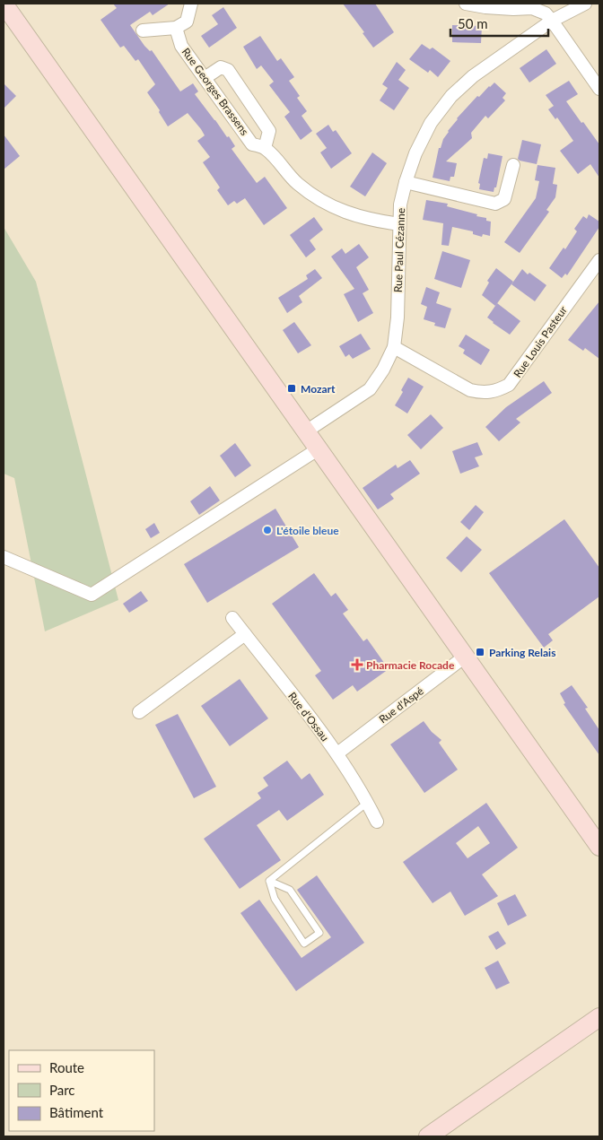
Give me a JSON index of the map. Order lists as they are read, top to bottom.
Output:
{
  "streets": {
    "street": [
      "Rue Georges Brassens",
      "Rue Paul Cézanne",
      "Rue Louis Pasteur",
      "Rue d'Aspé",
      "Rue d'Ossau"
    ]
  },
  "crossings": [
    ["Rue Georges Brassens", "Rue Paul Cézanne"],
    ["Rue Paul Cézanne", "Rue Louis Pasteur"],
    ["Rue d'Aspé", "Rue d'Ossau"]
  ],
  "places": {
    "transit": ["Mozart", "Parking Relais"],
    "other": ["L'étoile bleue"],
    "health": ["Pharmacie Rocade"]
  },
  "legend": ["Route", "Parc", "Bâtiment"],
  "scale_bar": "50 m"
}
